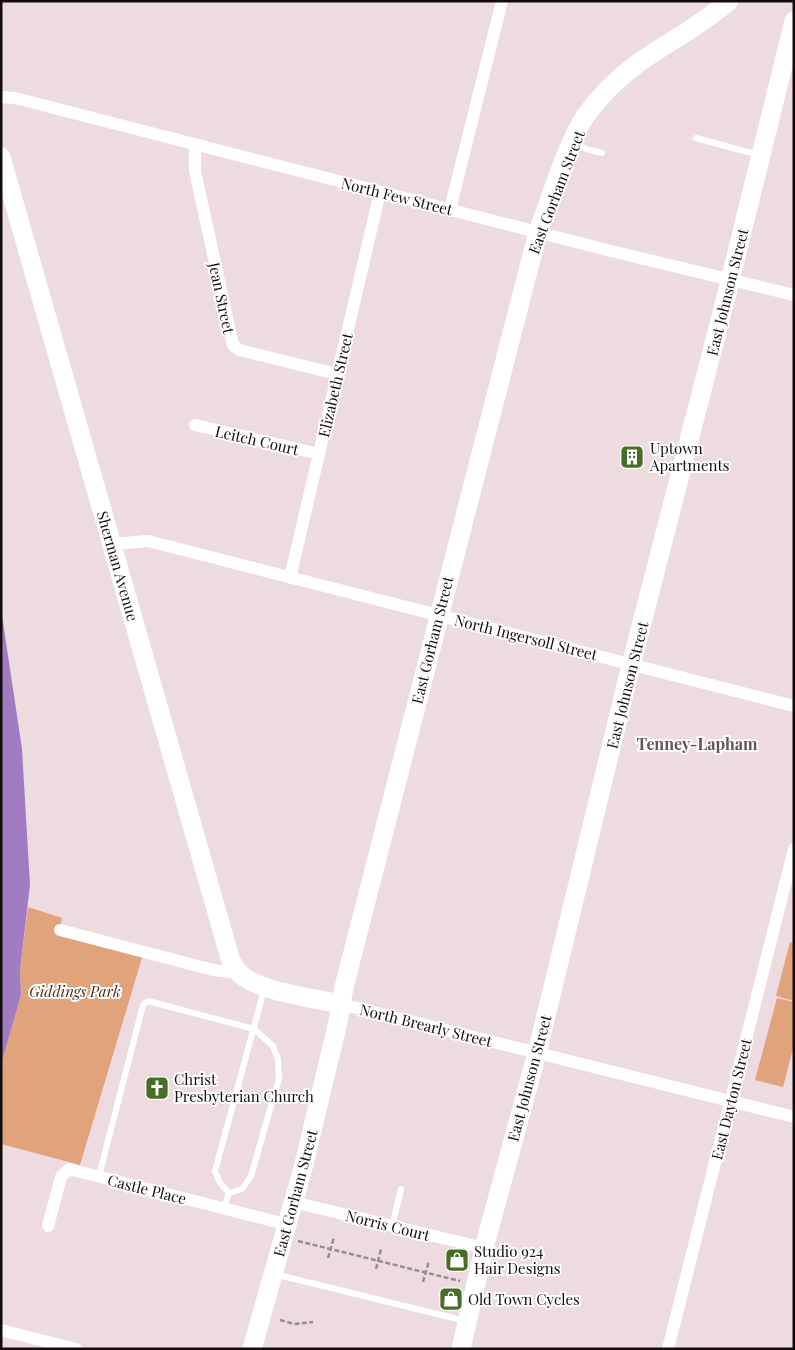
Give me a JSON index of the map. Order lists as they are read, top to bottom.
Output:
{
  "streets": {
    "main road": [
      "East Gorham Street",
      "East Johnson Street",
      "Sherman Avenue",
      "North Brearly Street"
    ],
    "street": [
      "North Few Street",
      "Jean Street",
      "Elizabeth Street",
      "Leitch Court",
      "North Ingersoll Street",
      "East Dayton Street",
      "Castle Place",
      "Norris Court"
    ]
  },
  "crossings": [
    ["East Gorham Street", "North Few Street"],
    ["East Gorham Street", "North Ingersoll Street"],
    ["East Gorham Street", "North Brearly Street"],
    ["East Gorham Street", "Castle Place"],
    ["East Gorham Street", "Norris Court"],
    ["North Few Street", "East Johnson Street"],
    ["North Few Street", "Jean Street"],
    ["North Few Street", "Elizabeth Street"],
    ["East Johnson Street", "North Ingersoll Street"],
    ["East Johnson Street", "North Brearly Street"],
    ["East Johnson Street", "Norris Court"],
    ["Jean Street", "Elizabeth Street"],
    ["Elizabeth Street", "Leitch Court"],
    ["Elizabeth Street", "North Ingersoll Street"],
    ["Sherman Avenue", "North Ingersoll Street"],
    ["Sherman Avenue", "North Brearly Street"],
    ["North Brearly Street", "East Dayton Street"]
  ],
  "districts": ["Tenney-Lapham"],
  "parks": ["Giddings Park"],
  "places": {
    "building": ["Uptown Apartments"],
    "church": ["Christ Presbyterian Church"],
    "shop": ["Studio 924 Hair Designs", "Old Town Cycles"]
  }
}
